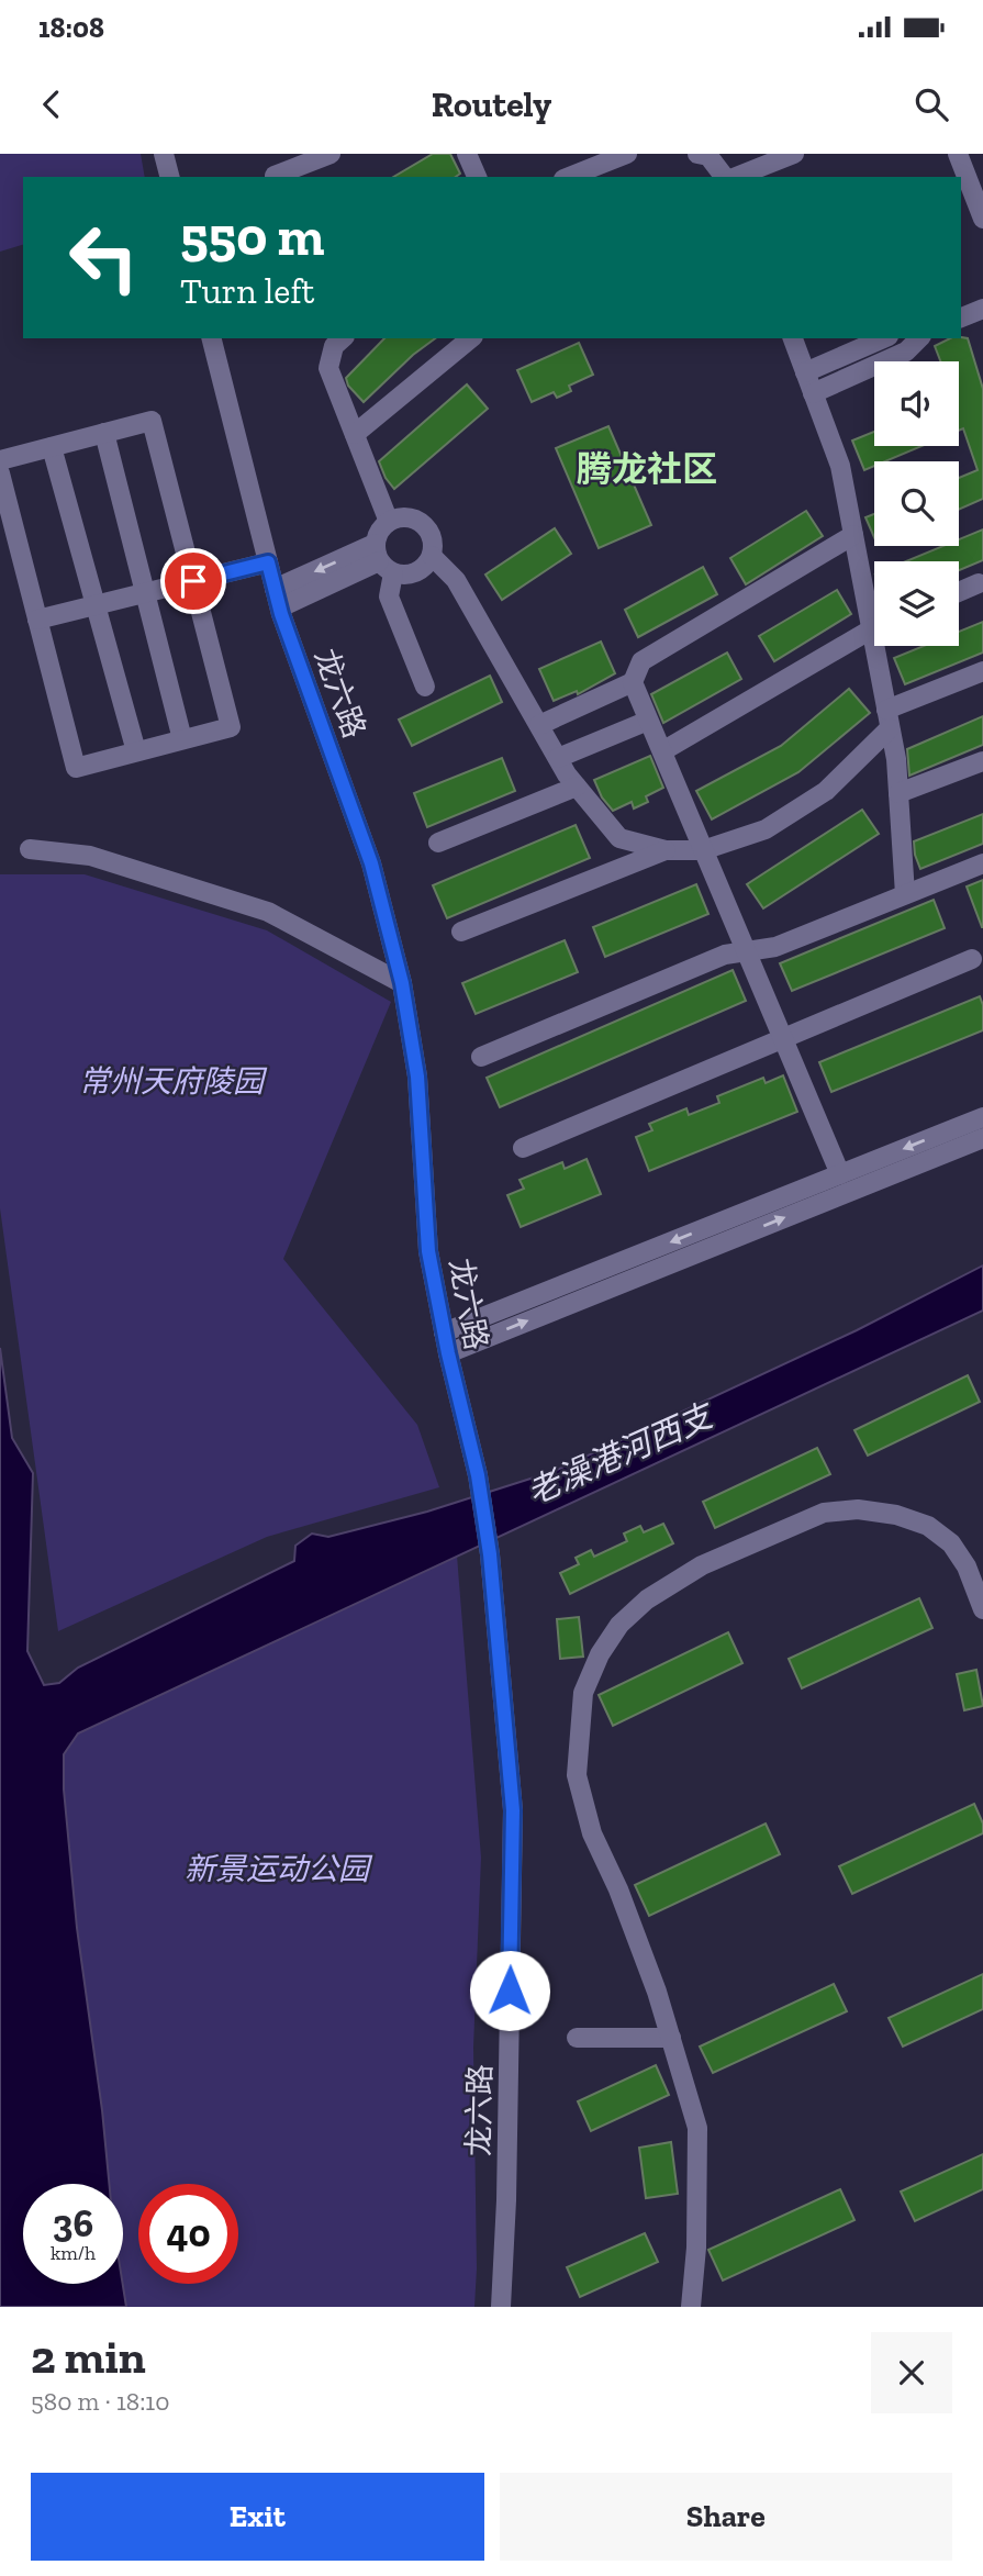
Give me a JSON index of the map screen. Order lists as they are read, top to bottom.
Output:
{
  "streets": {
    "street": ["龙六路"]
  },
  "districts": ["腾龙社区"],
  "water": ["老澡港河西支"],
  "parks": ["常州天府陵园", "新景运动公园"],
  "page": {
    "status": "18:08",
    "header": "Routely",
    "turn": ["550 m", "Turn left"],
    "speed": "36 km/h",
    "limit": "40",
    "heading": ["2 min", "580 m · 18:10"],
    "buttons": ["Exit", "Share"]
  }
}
